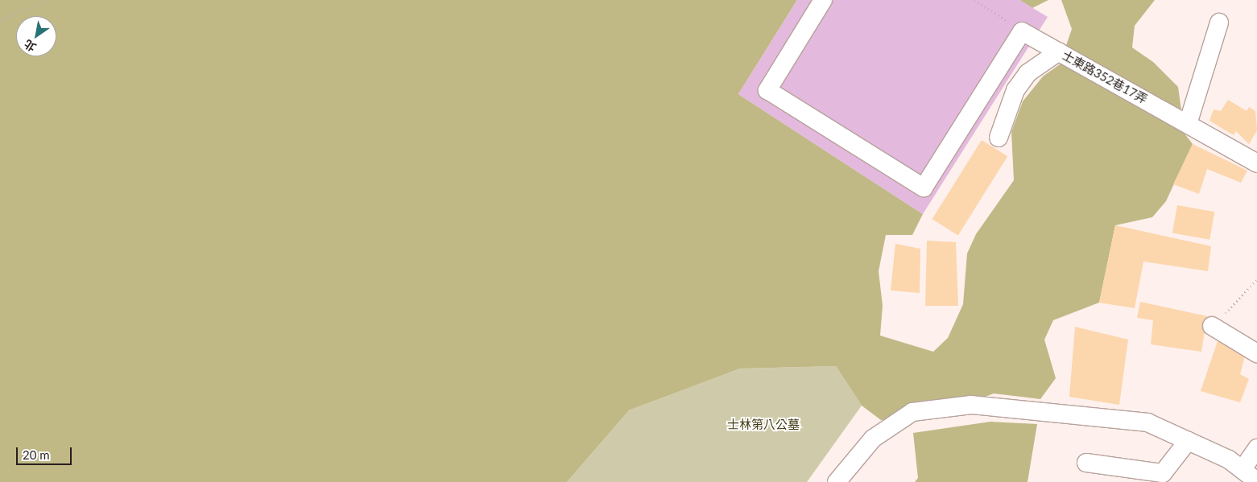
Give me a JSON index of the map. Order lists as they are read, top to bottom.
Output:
{
  "streets": {
    "street": ["士東路352巷17弄"]
  },
  "parks": ["士林第八公墓"],
  "scale_bar": "20 m",
  "north": "bottom left"
}
